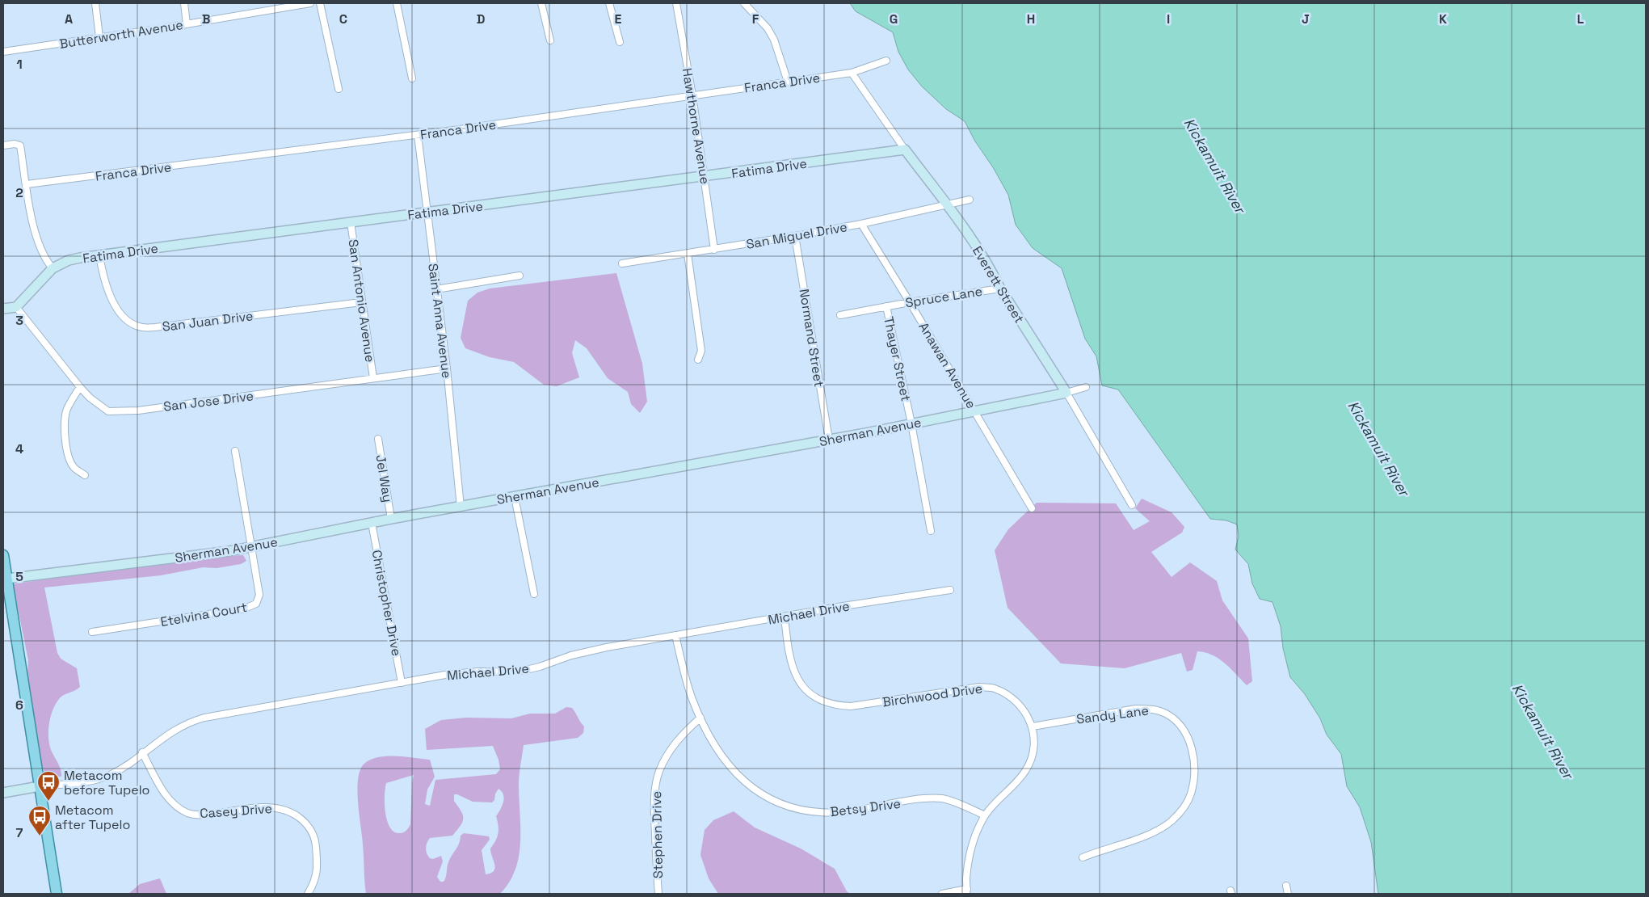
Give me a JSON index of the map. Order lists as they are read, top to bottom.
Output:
{
  "streets": {
    "street": [
      "Butterworth Avenue",
      "Franca Drive",
      "Hawthorne Avenue",
      "Fatima Drive",
      "San Miguel Drive",
      "Everett Street",
      "Spruce Lane",
      "San Antonio Avenue",
      "San Juan Drive",
      "Saint Anna Avenue",
      "Normand Street",
      "Thayer Street",
      "Anawan Avenue",
      "San Jose Drive",
      "Sherman Avenue",
      "Jel Way",
      "Christopher Drive",
      "Michael Drive",
      "Etelvina Court",
      "Birchwood Drive",
      "Sandy Lane",
      "Betsy Drive",
      "Casey Drive",
      "Stephen Drive"
    ]
  },
  "crossings": [
    ["Franca Drive", "Hawthorne Avenue"],
    ["Franca Drive", "Everett Street"],
    ["Franca Drive", "Saint Anna Avenue"],
    ["Hawthorne Avenue", "Fatima Drive"],
    ["Hawthorne Avenue", "San Miguel Drive"],
    ["Fatima Drive", "Everett Street"],
    ["Fatima Drive", "San Antonio Avenue"],
    ["Fatima Drive", "San Juan Drive"],
    ["Fatima Drive", "Saint Anna Avenue"],
    ["Fatima Drive", "San Jose Drive"],
    ["San Miguel Drive", "Everett Street"],
    ["San Miguel Drive", "Normand Street"],
    ["San Miguel Drive", "Anawan Avenue"],
    ["Everett Street", "Spruce Lane"],
    ["Everett Street", "Sherman Avenue"],
    ["Spruce Lane", "Thayer Street"],
    ["Spruce Lane", "Anawan Avenue"],
    ["San Antonio Avenue", "San Juan Drive"],
    ["San Antonio Avenue", "San Jose Drive"],
    ["Saint Anna Avenue", "San Jose Drive"],
    ["Saint Anna Avenue", "Sherman Avenue"],
    ["Normand Street", "Sherman Avenue"],
    ["Thayer Street", "Sherman Avenue"],
    ["Anawan Avenue", "Sherman Avenue"],
    ["Sherman Avenue", "Jel Way"],
    ["Sherman Avenue", "Christopher Drive"],
    ["Sherman Avenue", "Etelvina Court"],
    ["Christopher Drive", "Michael Drive"],
    ["Michael Drive", "Birchwood Drive"],
    ["Michael Drive", "Betsy Drive"],
    ["Michael Drive", "Casey Drive"],
    ["Birchwood Drive", "Sandy Lane"],
    ["Birchwood Drive", "Betsy Drive"],
    ["Betsy Drive", "Stephen Drive"]
  ],
  "water": ["Kickamuit River"],
  "places": {
    "bus stop": ["Metacom before Tupelo", "Metacom after Tupelo"]
  },
  "grid": {
    "columns": [
      "A",
      "B",
      "C",
      "D",
      "E",
      "F",
      "G",
      "H",
      "I",
      "J",
      "K",
      "L"
    ],
    "rows": [
      "1",
      "2",
      "3",
      "4",
      "5",
      "6",
      "7"
    ]
  }
}
